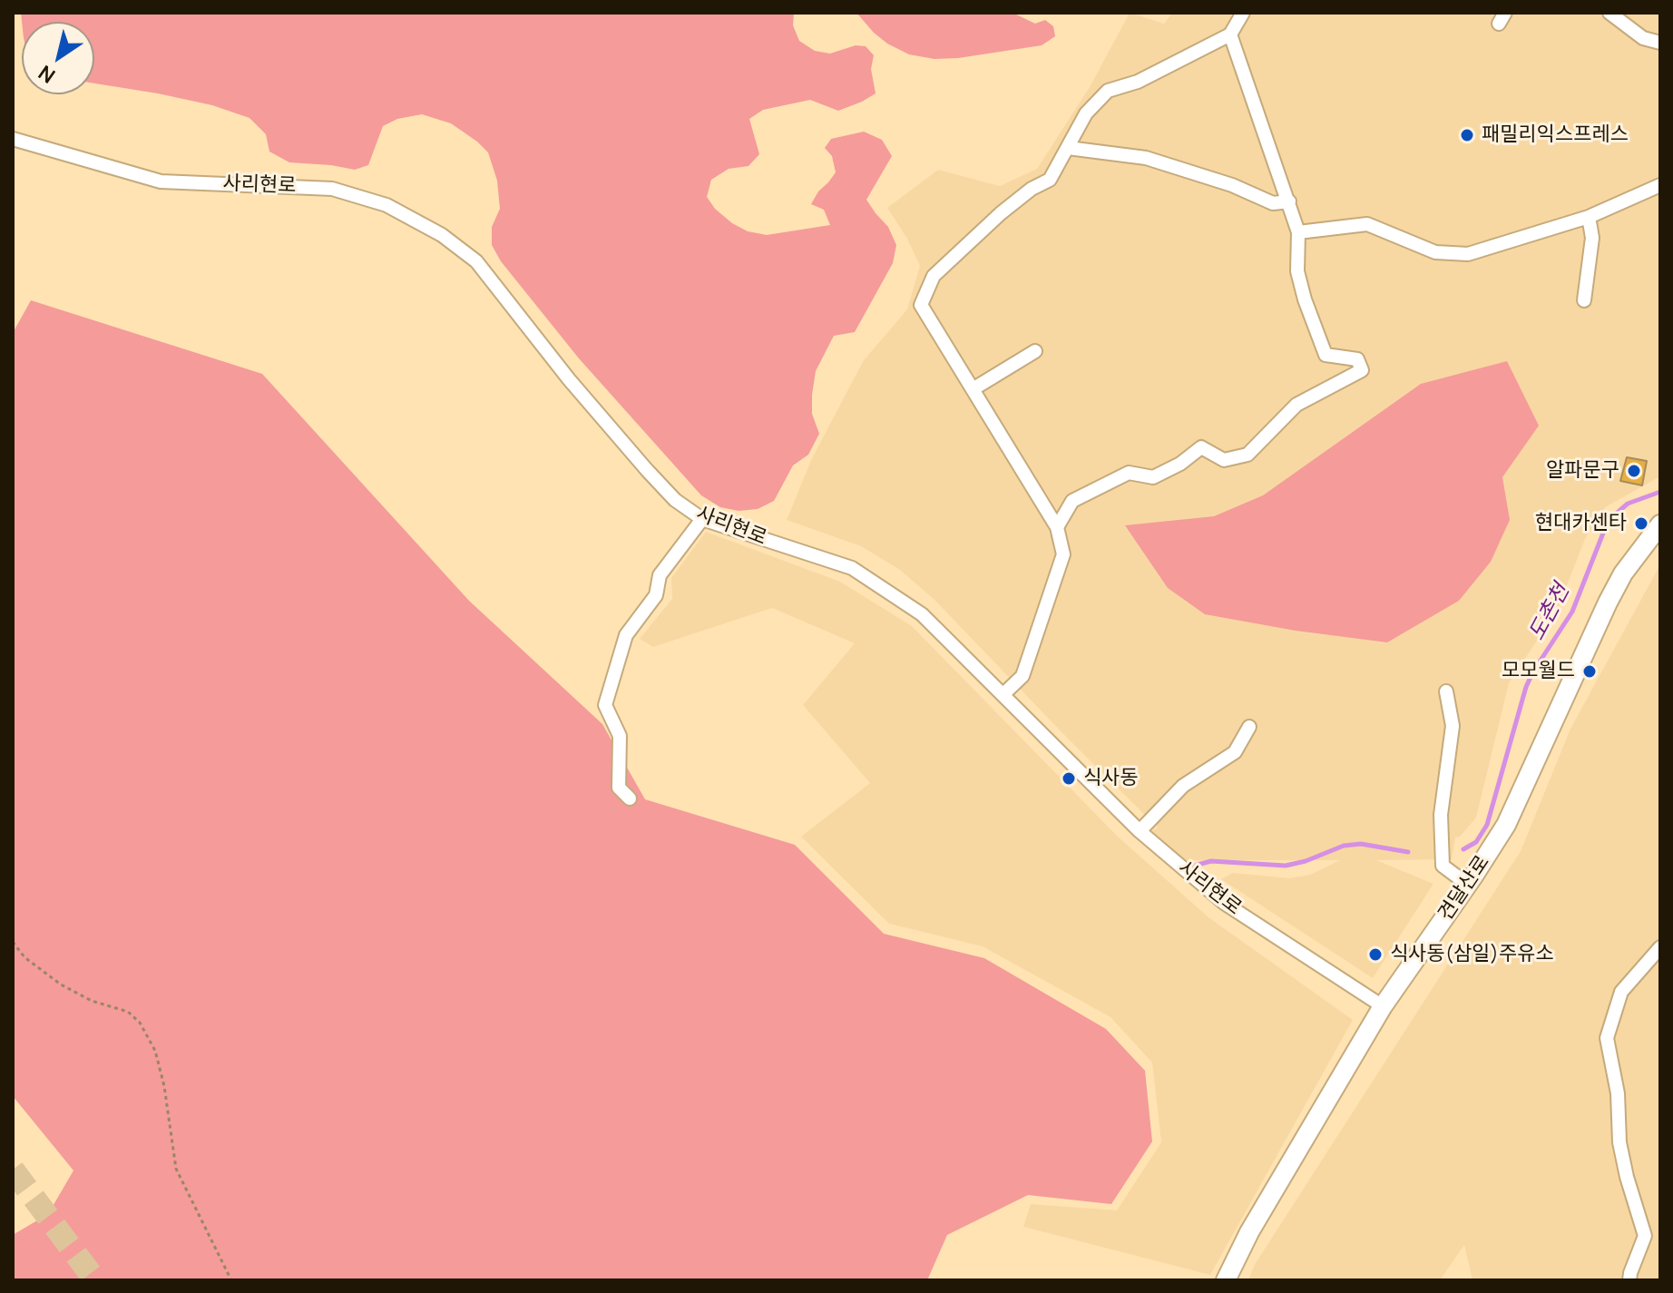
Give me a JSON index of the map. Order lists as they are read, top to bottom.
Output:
{
  "streets": {
    "street": ["사리현로", "견달산로"]
  },
  "crossings": [
    ["사리현로", "견달산로"]
  ],
  "water": ["도촌천"],
  "places": [
    "패밀리익스프레스",
    "알파문구",
    "현대카센타",
    "모모월드",
    "식사동",
    "식사동(삼일)주유소"
  ],
  "north": "bottom left"
}
